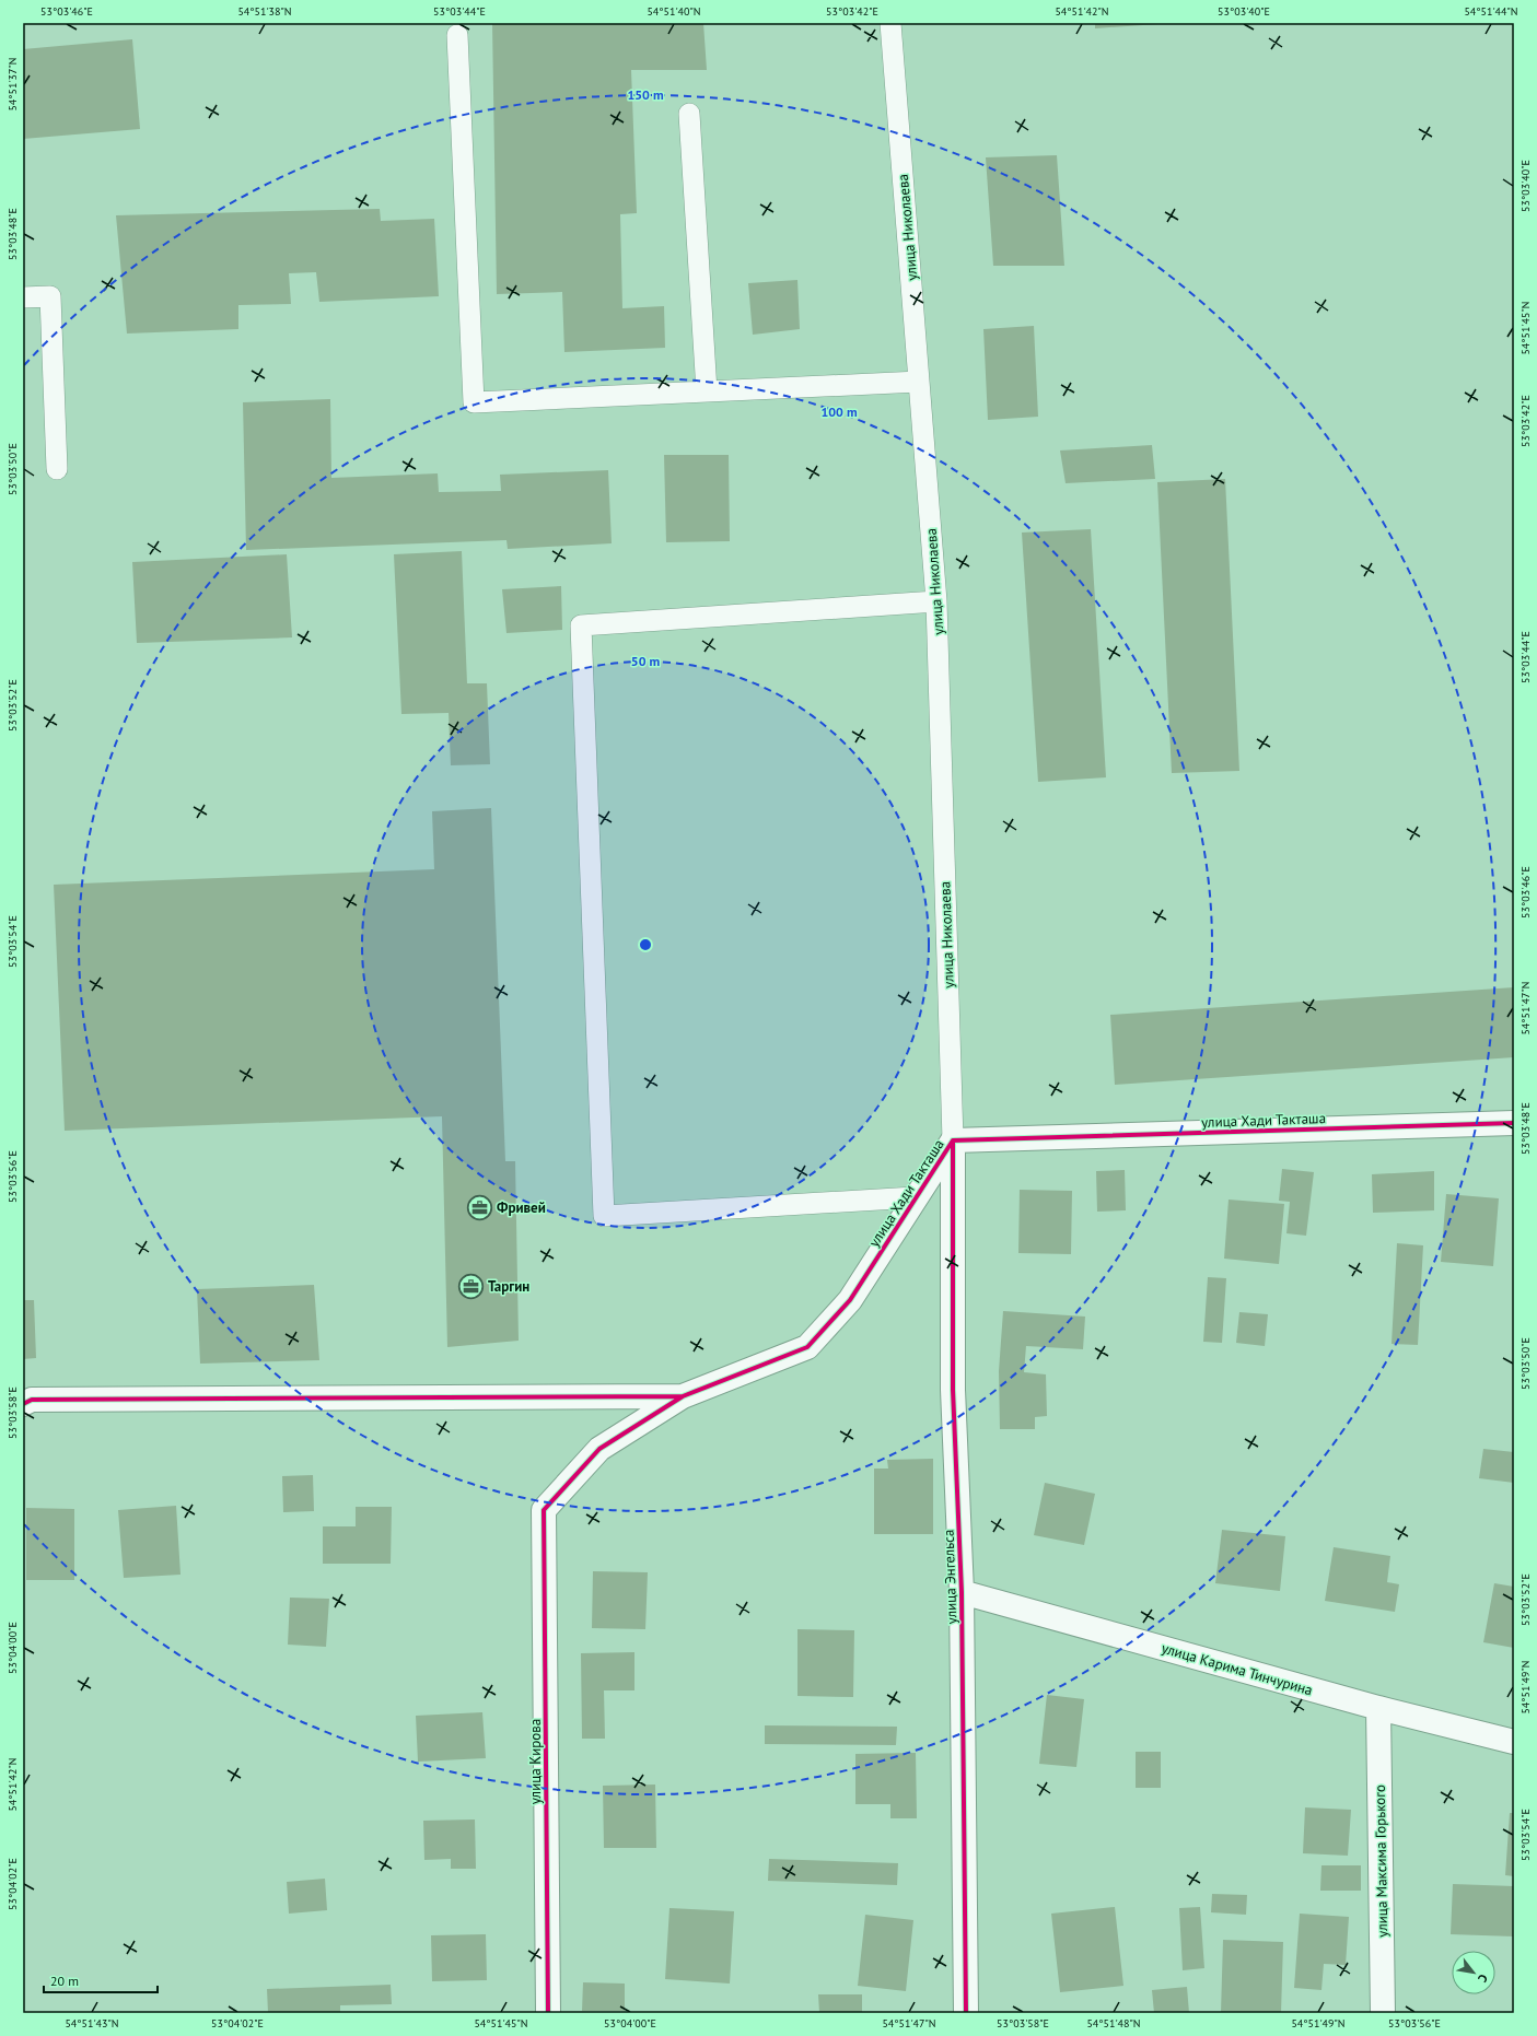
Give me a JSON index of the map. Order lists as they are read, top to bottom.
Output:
{
  "streets": {
    "street": [
      "улица Хади Такташа",
      "улица Энгельса",
      "улица Карима Тинчурина",
      "улица Кирова",
      "улица Максима Горького"
    ],
    "lane": ["улица Николаева"]
  },
  "crossings": [
    ["улица Николаева", "улица Хади Такташа"],
    ["улица Николаева", "улица Энгельса"],
    ["улица Хади Такташа", "улица Энгельса"],
    ["улица Хади Такташа", "улица Кирова"],
    ["улица Энгельса", "улица Карима Тинчурина"],
    ["улица Карима Тинчурина", "улица Максима Горького"]
  ],
  "places": {
    "office": ["Фривей", "Таргин"]
  },
  "scale_bar": "20 m",
  "north": "bottom right",
  "coordinates": [
    "53°03'46\"E",
    "54°51'38\"N",
    "53°03'44\"E",
    "54°51'40\"N",
    "53°03'42\"E",
    "54°51'42\"N",
    "53°03'40\"E",
    "54°51'44\"N",
    "54°51'37\"N",
    "53°03'48\"E",
    "54°51'45\"N",
    "53°03'50\"E",
    "53°03'52\"E",
    "53°03'54\"E",
    "54°51'47\"N",
    "53°03'56\"E",
    "53°03'58\"E",
    "53°04'00\"E",
    "54°51'49\"N",
    "53°04'02\"E",
    "54°51'43\"N",
    "54°51'48\"N"
  ],
  "rings": ["150 m", "100 m", "50 m"]
}
